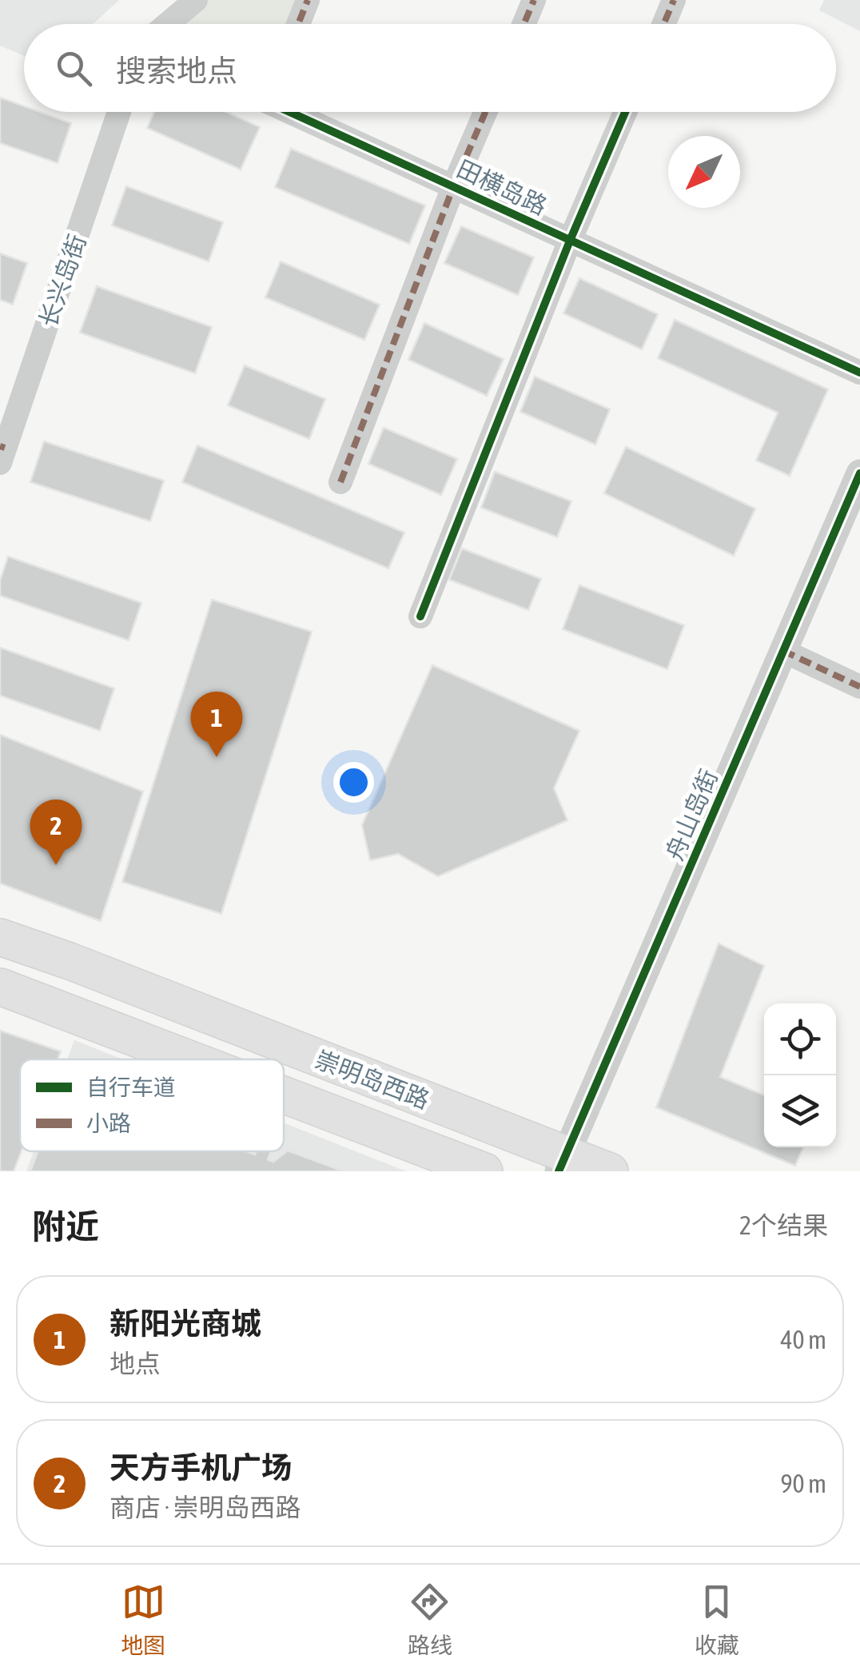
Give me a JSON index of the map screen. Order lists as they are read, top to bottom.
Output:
{
  "streets": {
    "main road": ["崇明岛西路"],
    "street": ["田横岛路", "长兴岛街", "舟山岛街"]
  },
  "crossings": [
    ["舟山岛街", "崇明岛西路"]
  ],
  "legend": ["自行车道", "小路"],
  "north": "bottom left",
  "page": {
    "search": "搜索地点",
    "pins": ["1", "2"],
    "heading": ["附近", "2个结果"],
    "list": [
      {
        "mark": "1",
        "name": "新阳光商城",
        "note": "地点",
        "value": "40 m"
      },
      {
        "mark": "2",
        "name": "天方手机广场",
        "note": "商店 · 崇明岛西路",
        "value": "90 m"
      }
    ],
    "nav": ["地图", "路线", "收藏"]
  }
}
